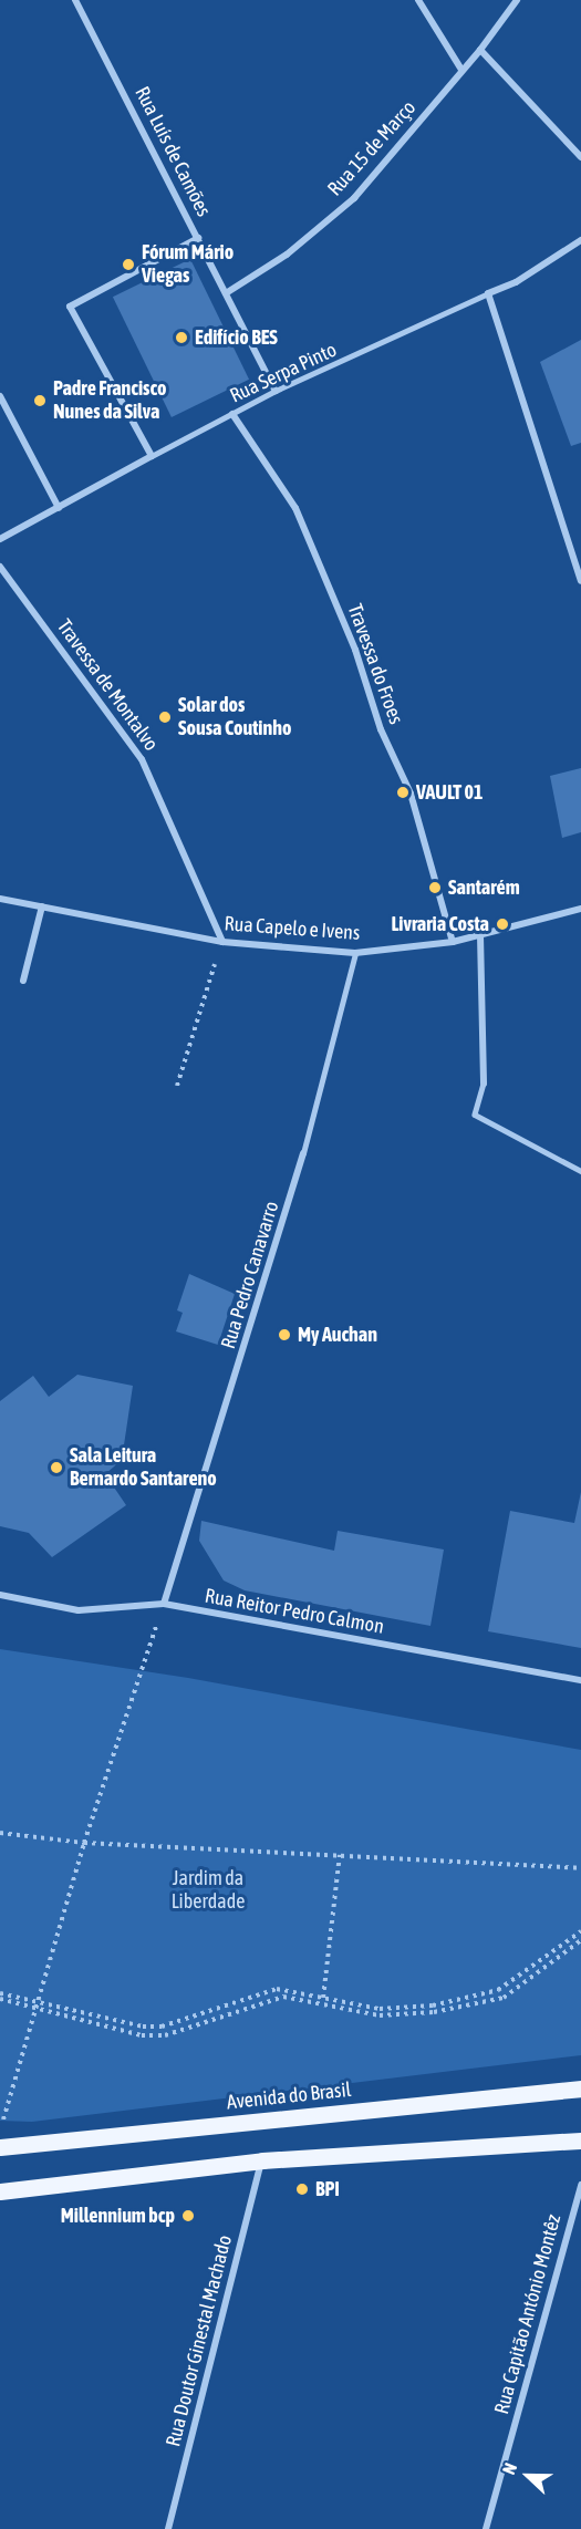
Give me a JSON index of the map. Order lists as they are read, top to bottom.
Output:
{
  "streets": {
    "main road": ["Avenida do Brasil"],
    "street": [
      "Rua 15 de Março",
      "Rua Luís de Camões",
      "Rua Serpa Pinto",
      "Travessa do Froes",
      "Travessa de Montalvo",
      "Rua Capelo e Ivens",
      "Rua Pedro Canavarro",
      "Rua Reitor Pedro Calmon",
      "Rua Capitão António Montêz",
      "Rua Doutor Ginestal Machado"
    ]
  },
  "crossings": [
    ["Rua 15 de Março", "Rua Luís de Camões"],
    ["Rua Luís de Camões", "Rua Serpa Pinto"],
    ["Rua Serpa Pinto", "Travessa do Froes"],
    ["Travessa do Froes", "Rua Capelo e Ivens"],
    ["Travessa de Montalvo", "Rua Capelo e Ivens"],
    ["Rua Capelo e Ivens", "Rua Pedro Canavarro"],
    ["Rua Pedro Canavarro", "Rua Reitor Pedro Calmon"]
  ],
  "parks": ["Jardim da Liberdade"],
  "places": [
    "Fórum Mário Viegas",
    "Edifício BES",
    "Padre Francisco Nunes da Silva",
    "Solar dos Sousa Coutinho",
    "VAULT 01",
    "Santarém",
    "Livraria Costa",
    "My Auchan",
    "Sala Leitura Bernardo Santareno",
    "BPI",
    "Millennium bcp"
  ],
  "north": "left"
}
